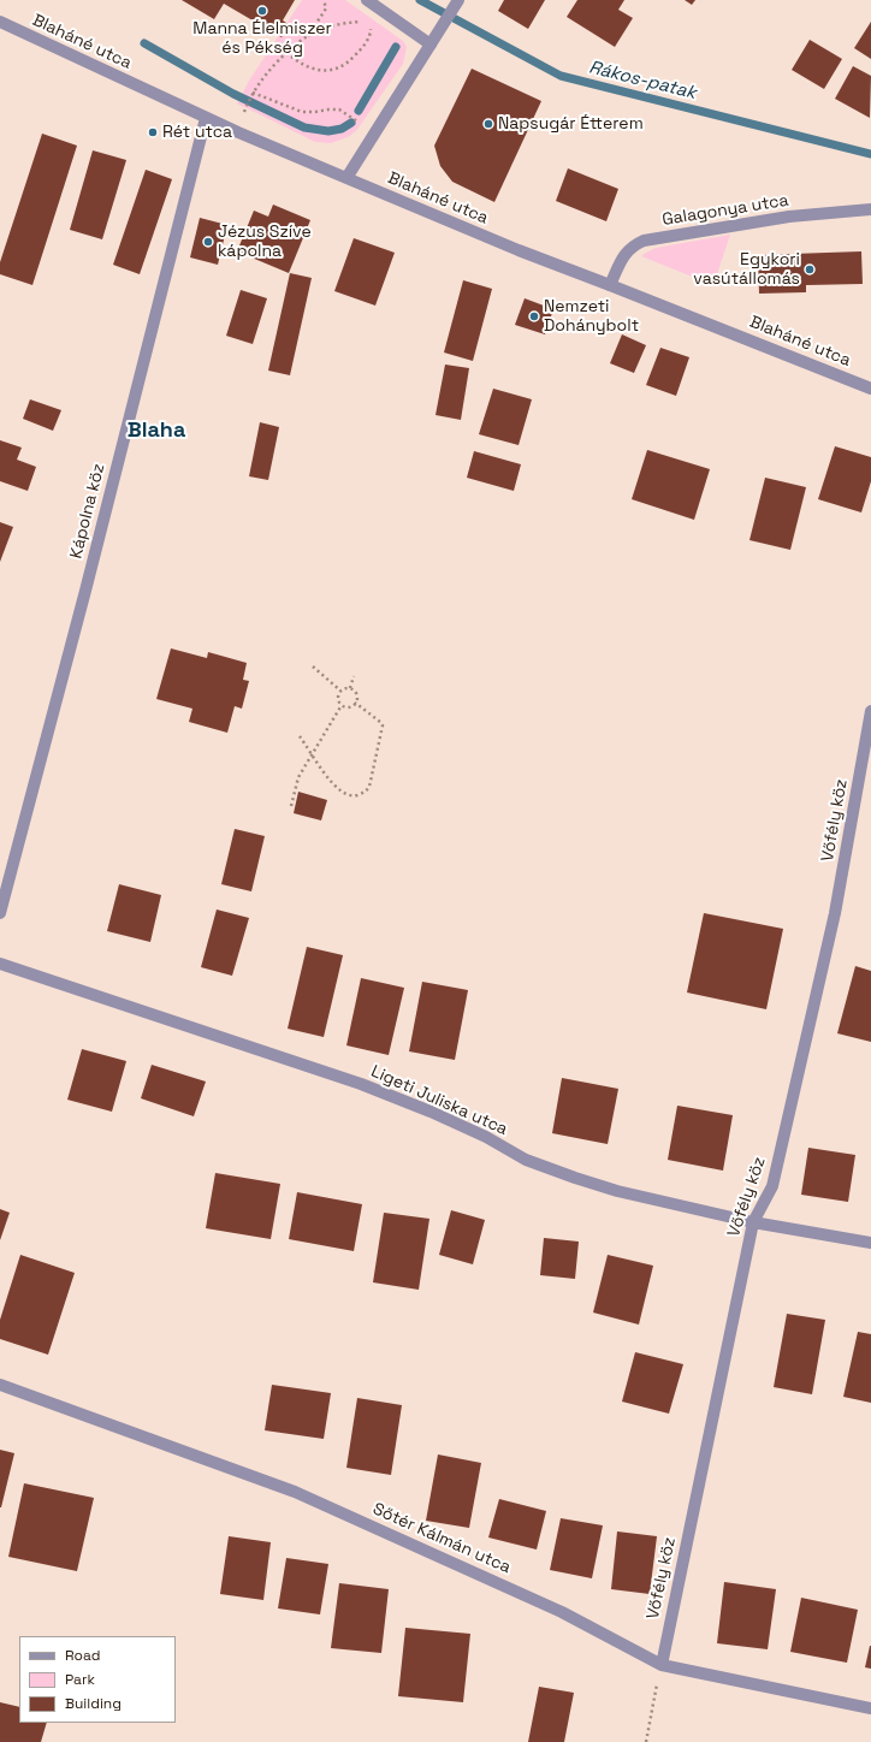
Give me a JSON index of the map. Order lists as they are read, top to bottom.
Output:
{
  "streets": {
    "street": [
      "Blaháné utca",
      "Galagonya utca",
      "Kápolna köz",
      "Vőfély köz",
      "Ligeti Juliska utca",
      "Sőtér Kálmán utca"
    ]
  },
  "crossings": [
    ["Blaháné utca", "Galagonya utca"],
    ["Blaháné utca", "Kápolna köz"],
    ["Vőfély köz", "Ligeti Juliska utca"],
    ["Vőfély köz", "Sőtér Kálmán utca"]
  ],
  "districts": ["Blaha"],
  "water": ["Rákos-patak"],
  "places": [
    "Manna Élelmiszer és Pékség",
    "Napsugár Étterem",
    "Rét utca",
    "Jézus Szíve kápolna",
    "Egykori vasútállomás",
    "Nemzeti Dohánybolt"
  ],
  "legend": ["Road", "Park", "Building"]
}
